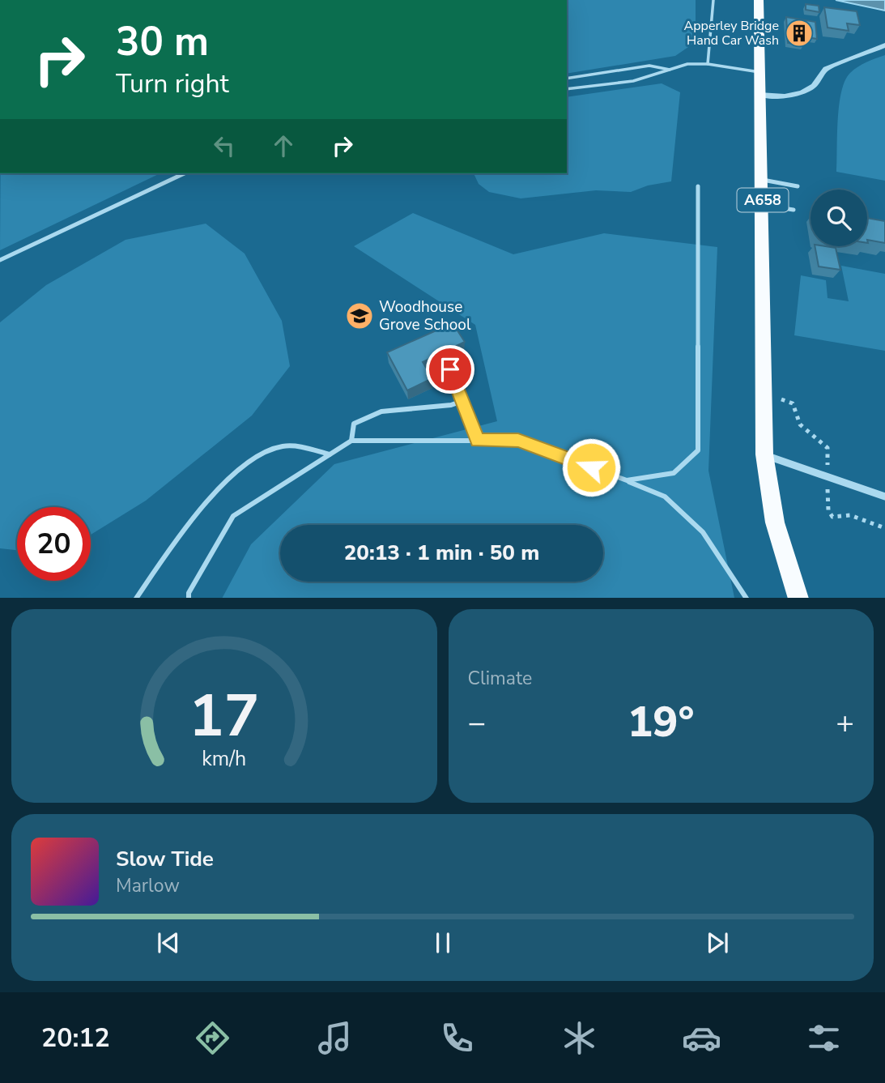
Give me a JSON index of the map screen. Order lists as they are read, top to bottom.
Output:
{
  "streets": {
    "highway": ["A658"]
  },
  "places": {
    "building": ["Apperley Bridge Hand Car Wash"],
    "school or university": ["Woodhouse Grove School"]
  },
  "page": {
    "turn": ["30 m", "Turn right"],
    "limit": "20",
    "trip": "20:13 · 1 min · 50 m",
    "tile": "Climate",
    "heat": ["−", "19°", "+"],
    "song": ["Slow Tide", "Marlow"],
    "tabs": "20:12",
    "gauge": ["17", "km/h"]
  }
}
